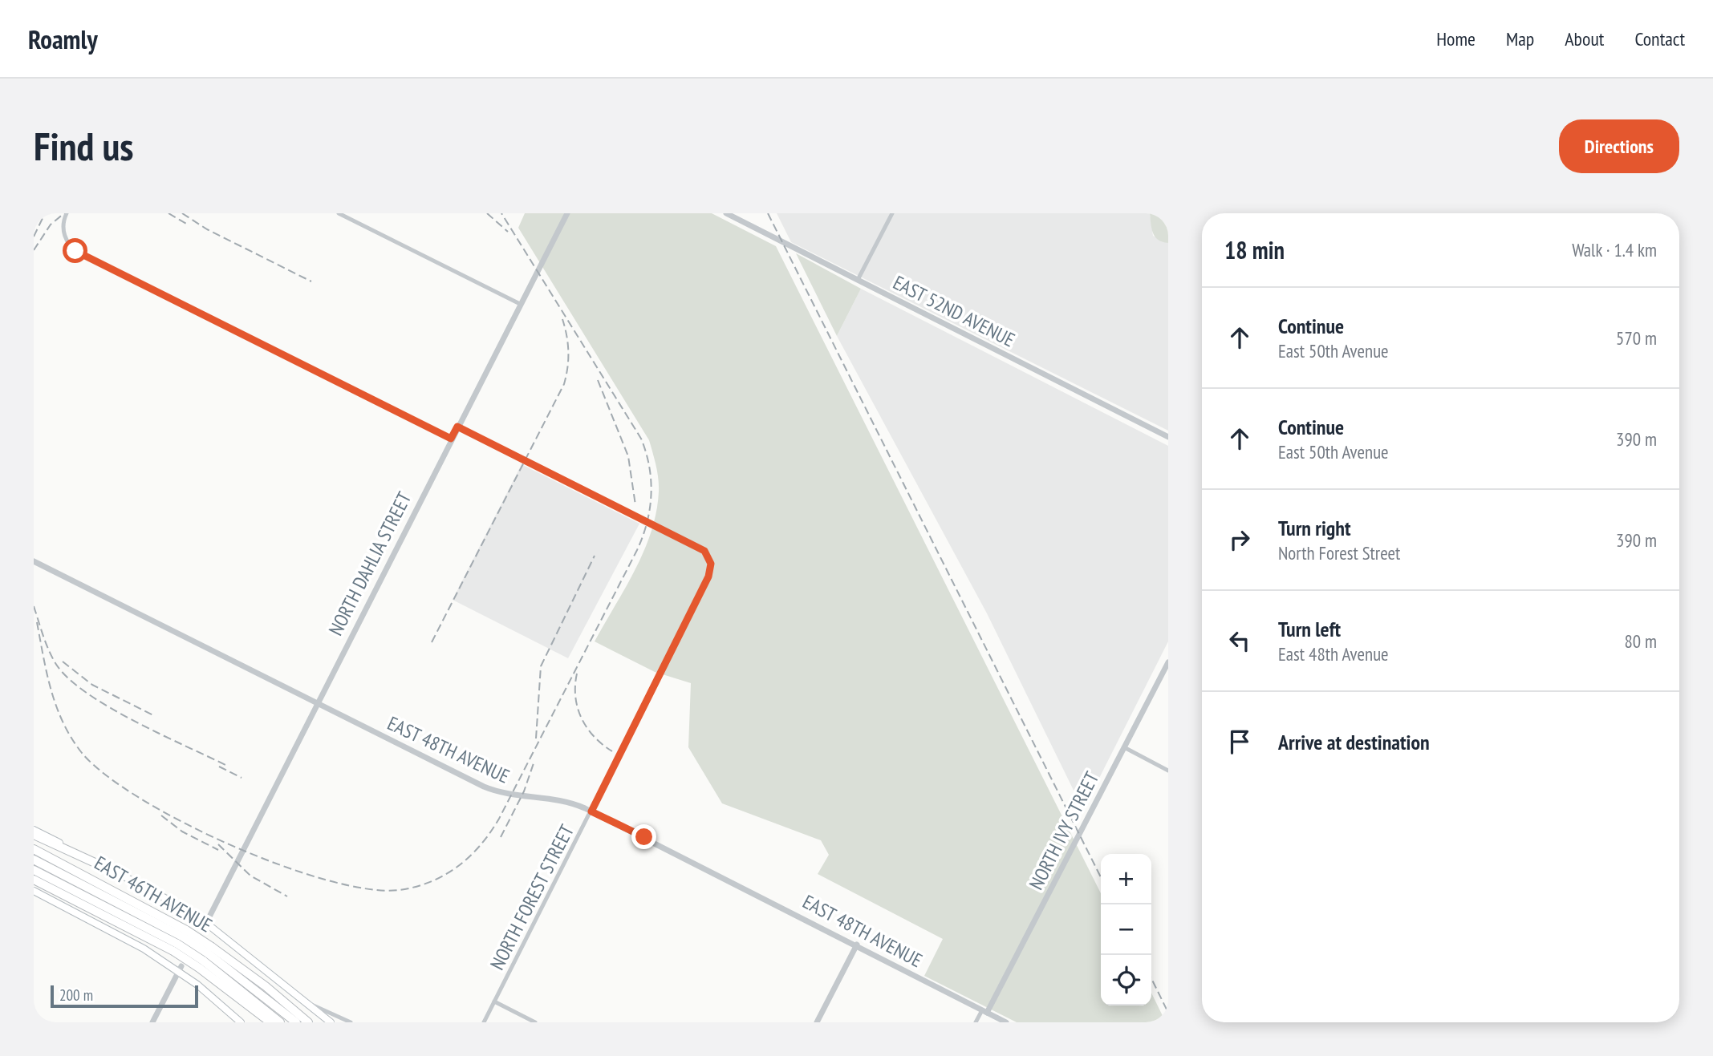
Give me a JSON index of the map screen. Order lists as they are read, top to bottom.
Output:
{
  "streets": {
    "main road": ["EAST 46TH AVENUE"],
    "street": [
      "EAST 52ND AVENUE",
      "NORTH DAHLIA STREET",
      "EAST 48TH AVENUE",
      "NORTH IVY STREET",
      "NORTH FOREST STREET"
    ]
  },
  "crossings": [
    ["NORTH DAHLIA STREET", "EAST 48TH AVENUE"],
    ["NORTH DAHLIA STREET", "EAST 46TH AVENUE"],
    ["NORTH DAHLIA STREET", "NORTH FOREST STREET"],
    ["EAST 48TH AVENUE", "NORTH IVY STREET"],
    ["EAST 48TH AVENUE", "NORTH FOREST STREET"]
  ],
  "scale_bar": "200 m",
  "page": {
    "header": "Roamly",
    "nav": [
      "Home",
      "Map",
      "About",
      "Contact"
    ],
    "buttons": "Directions",
    "title": "Find us",
    "heading": ["18 min", "Walk · 1.4 km"],
    "list": [
      ["Continue", "East 50th Avenue", "570 m"],
      ["Continue", "East 50th Avenue", "390 m"],
      ["Turn right", "North Forest Street", "390 m"],
      ["Turn left", "East 48th Avenue", "80 m"],
      "Arrive at destination"
    ],
    "map_buttons": ["+", "−"],
    "scale": "200 m"
  }
}
